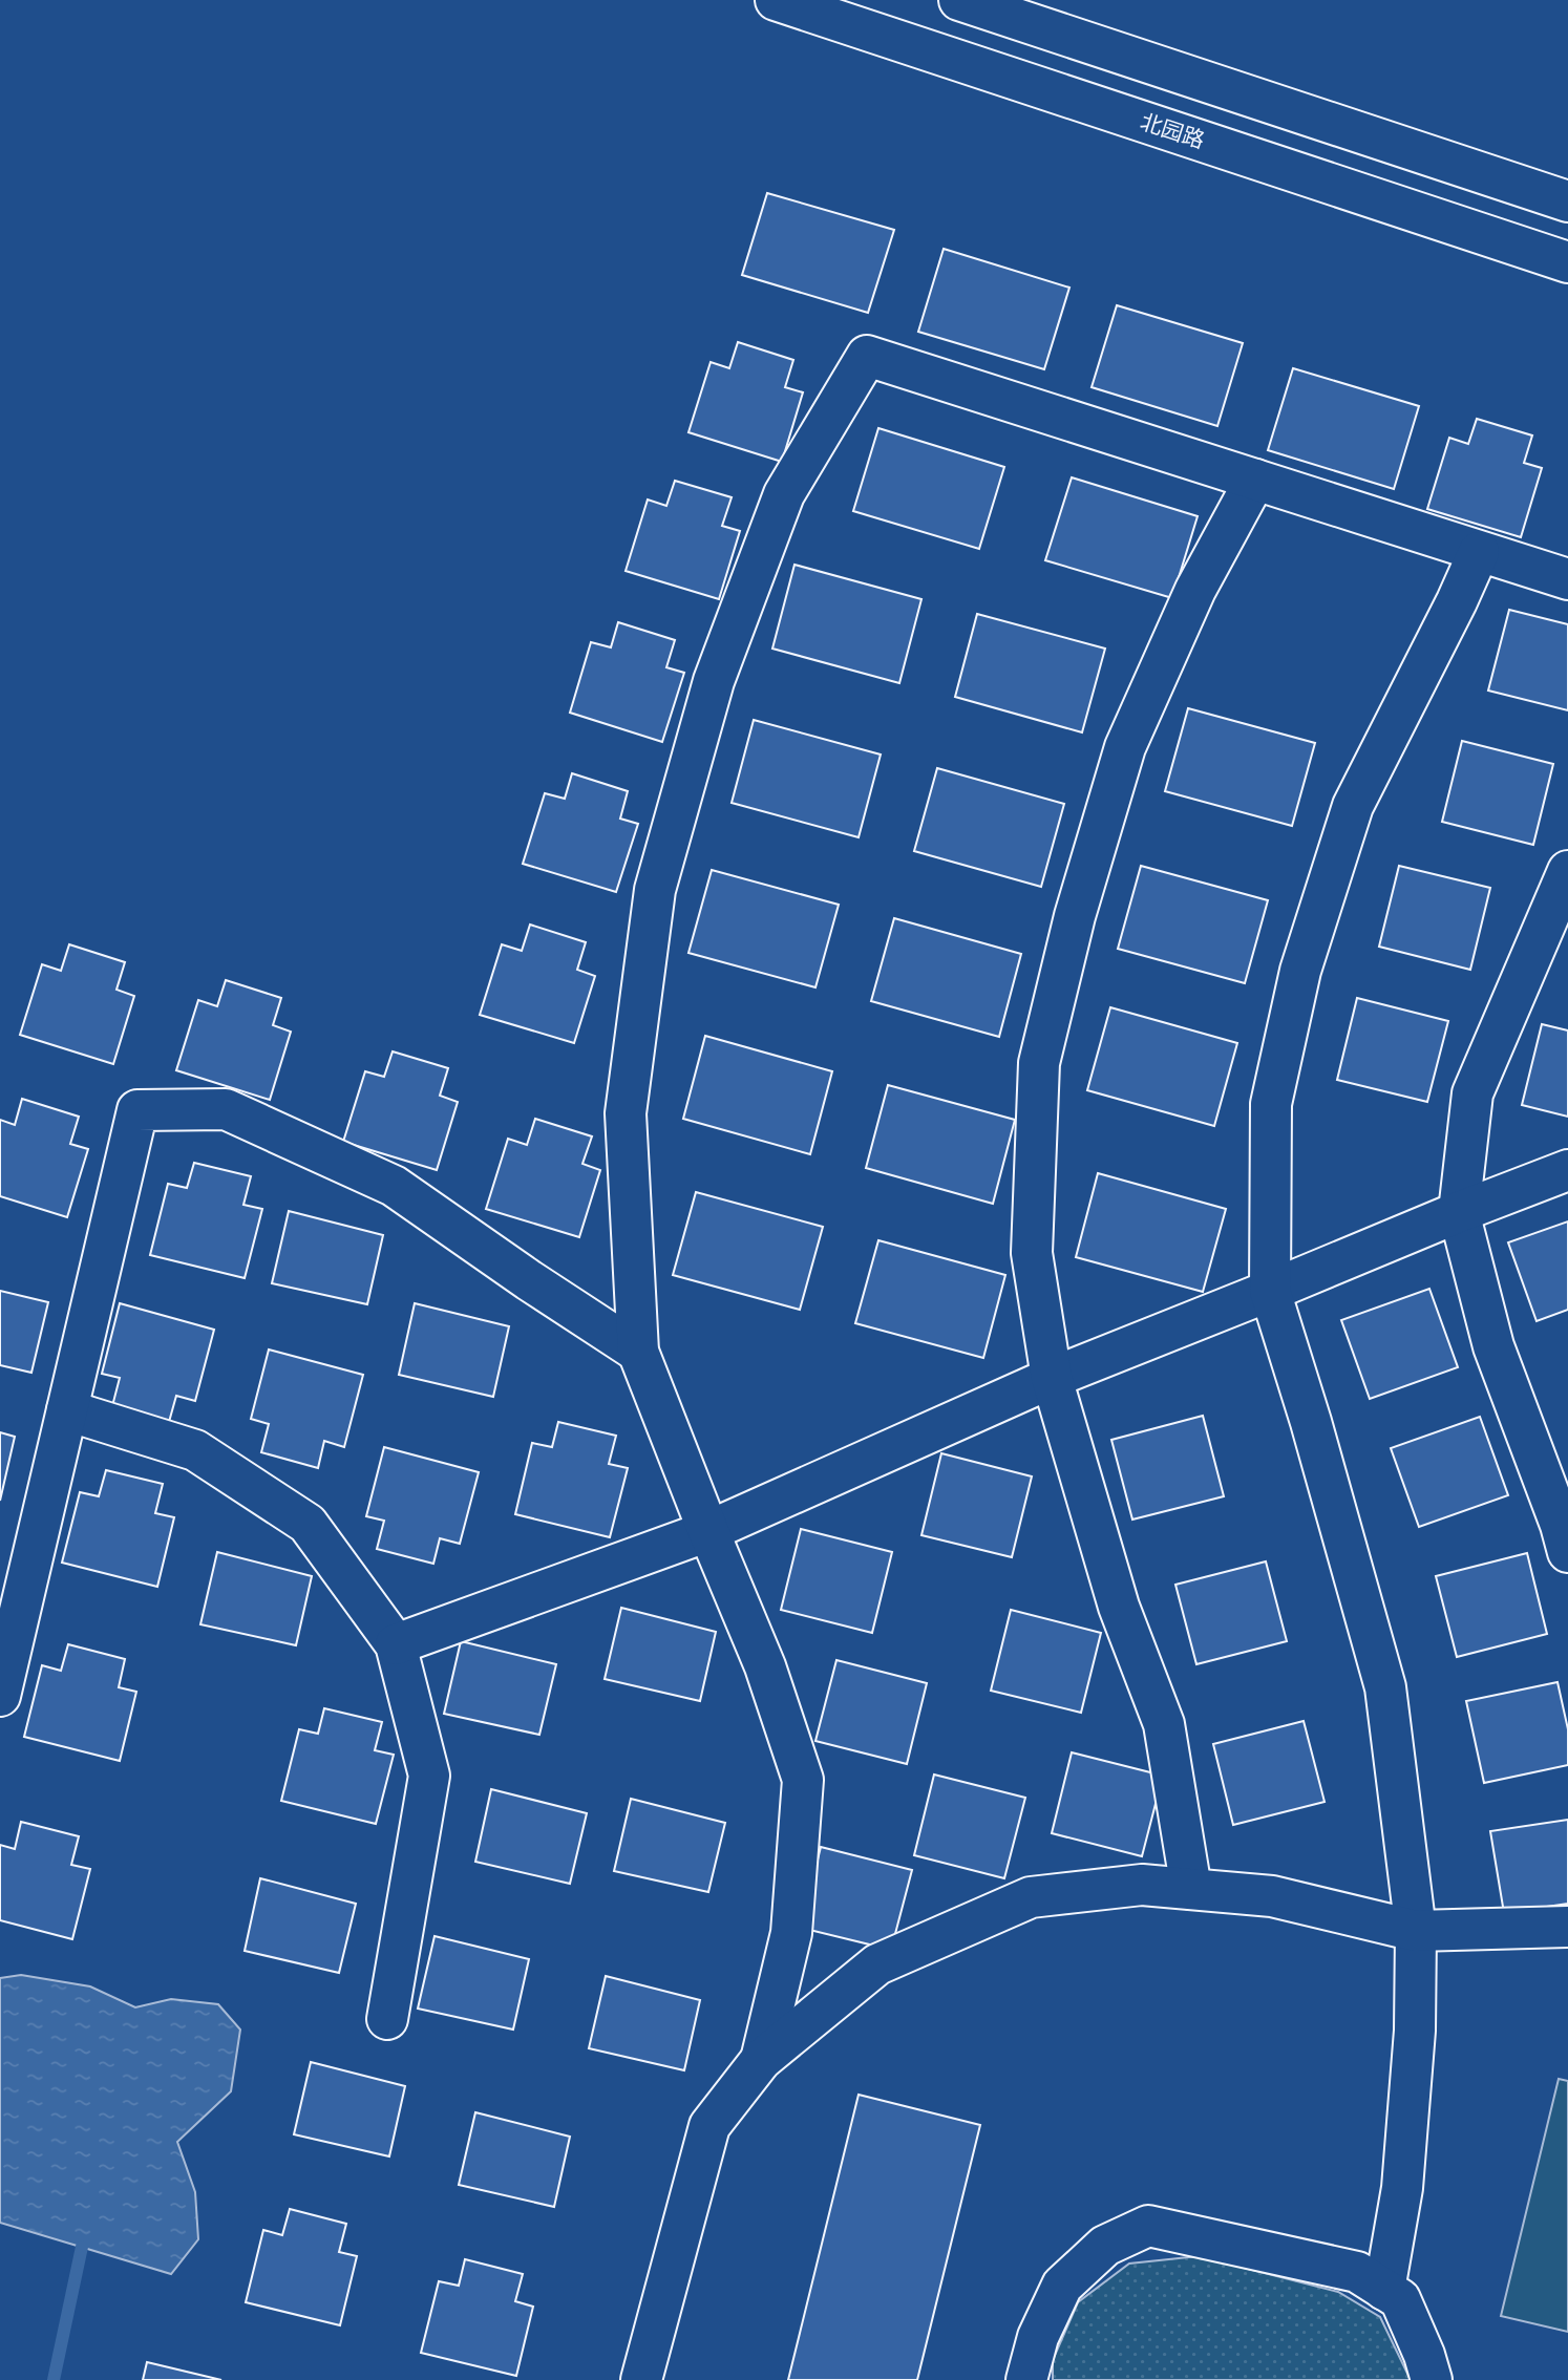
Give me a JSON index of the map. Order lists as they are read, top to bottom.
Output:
{
  "streets": {
    "street": ["北园路"]
  }
}
